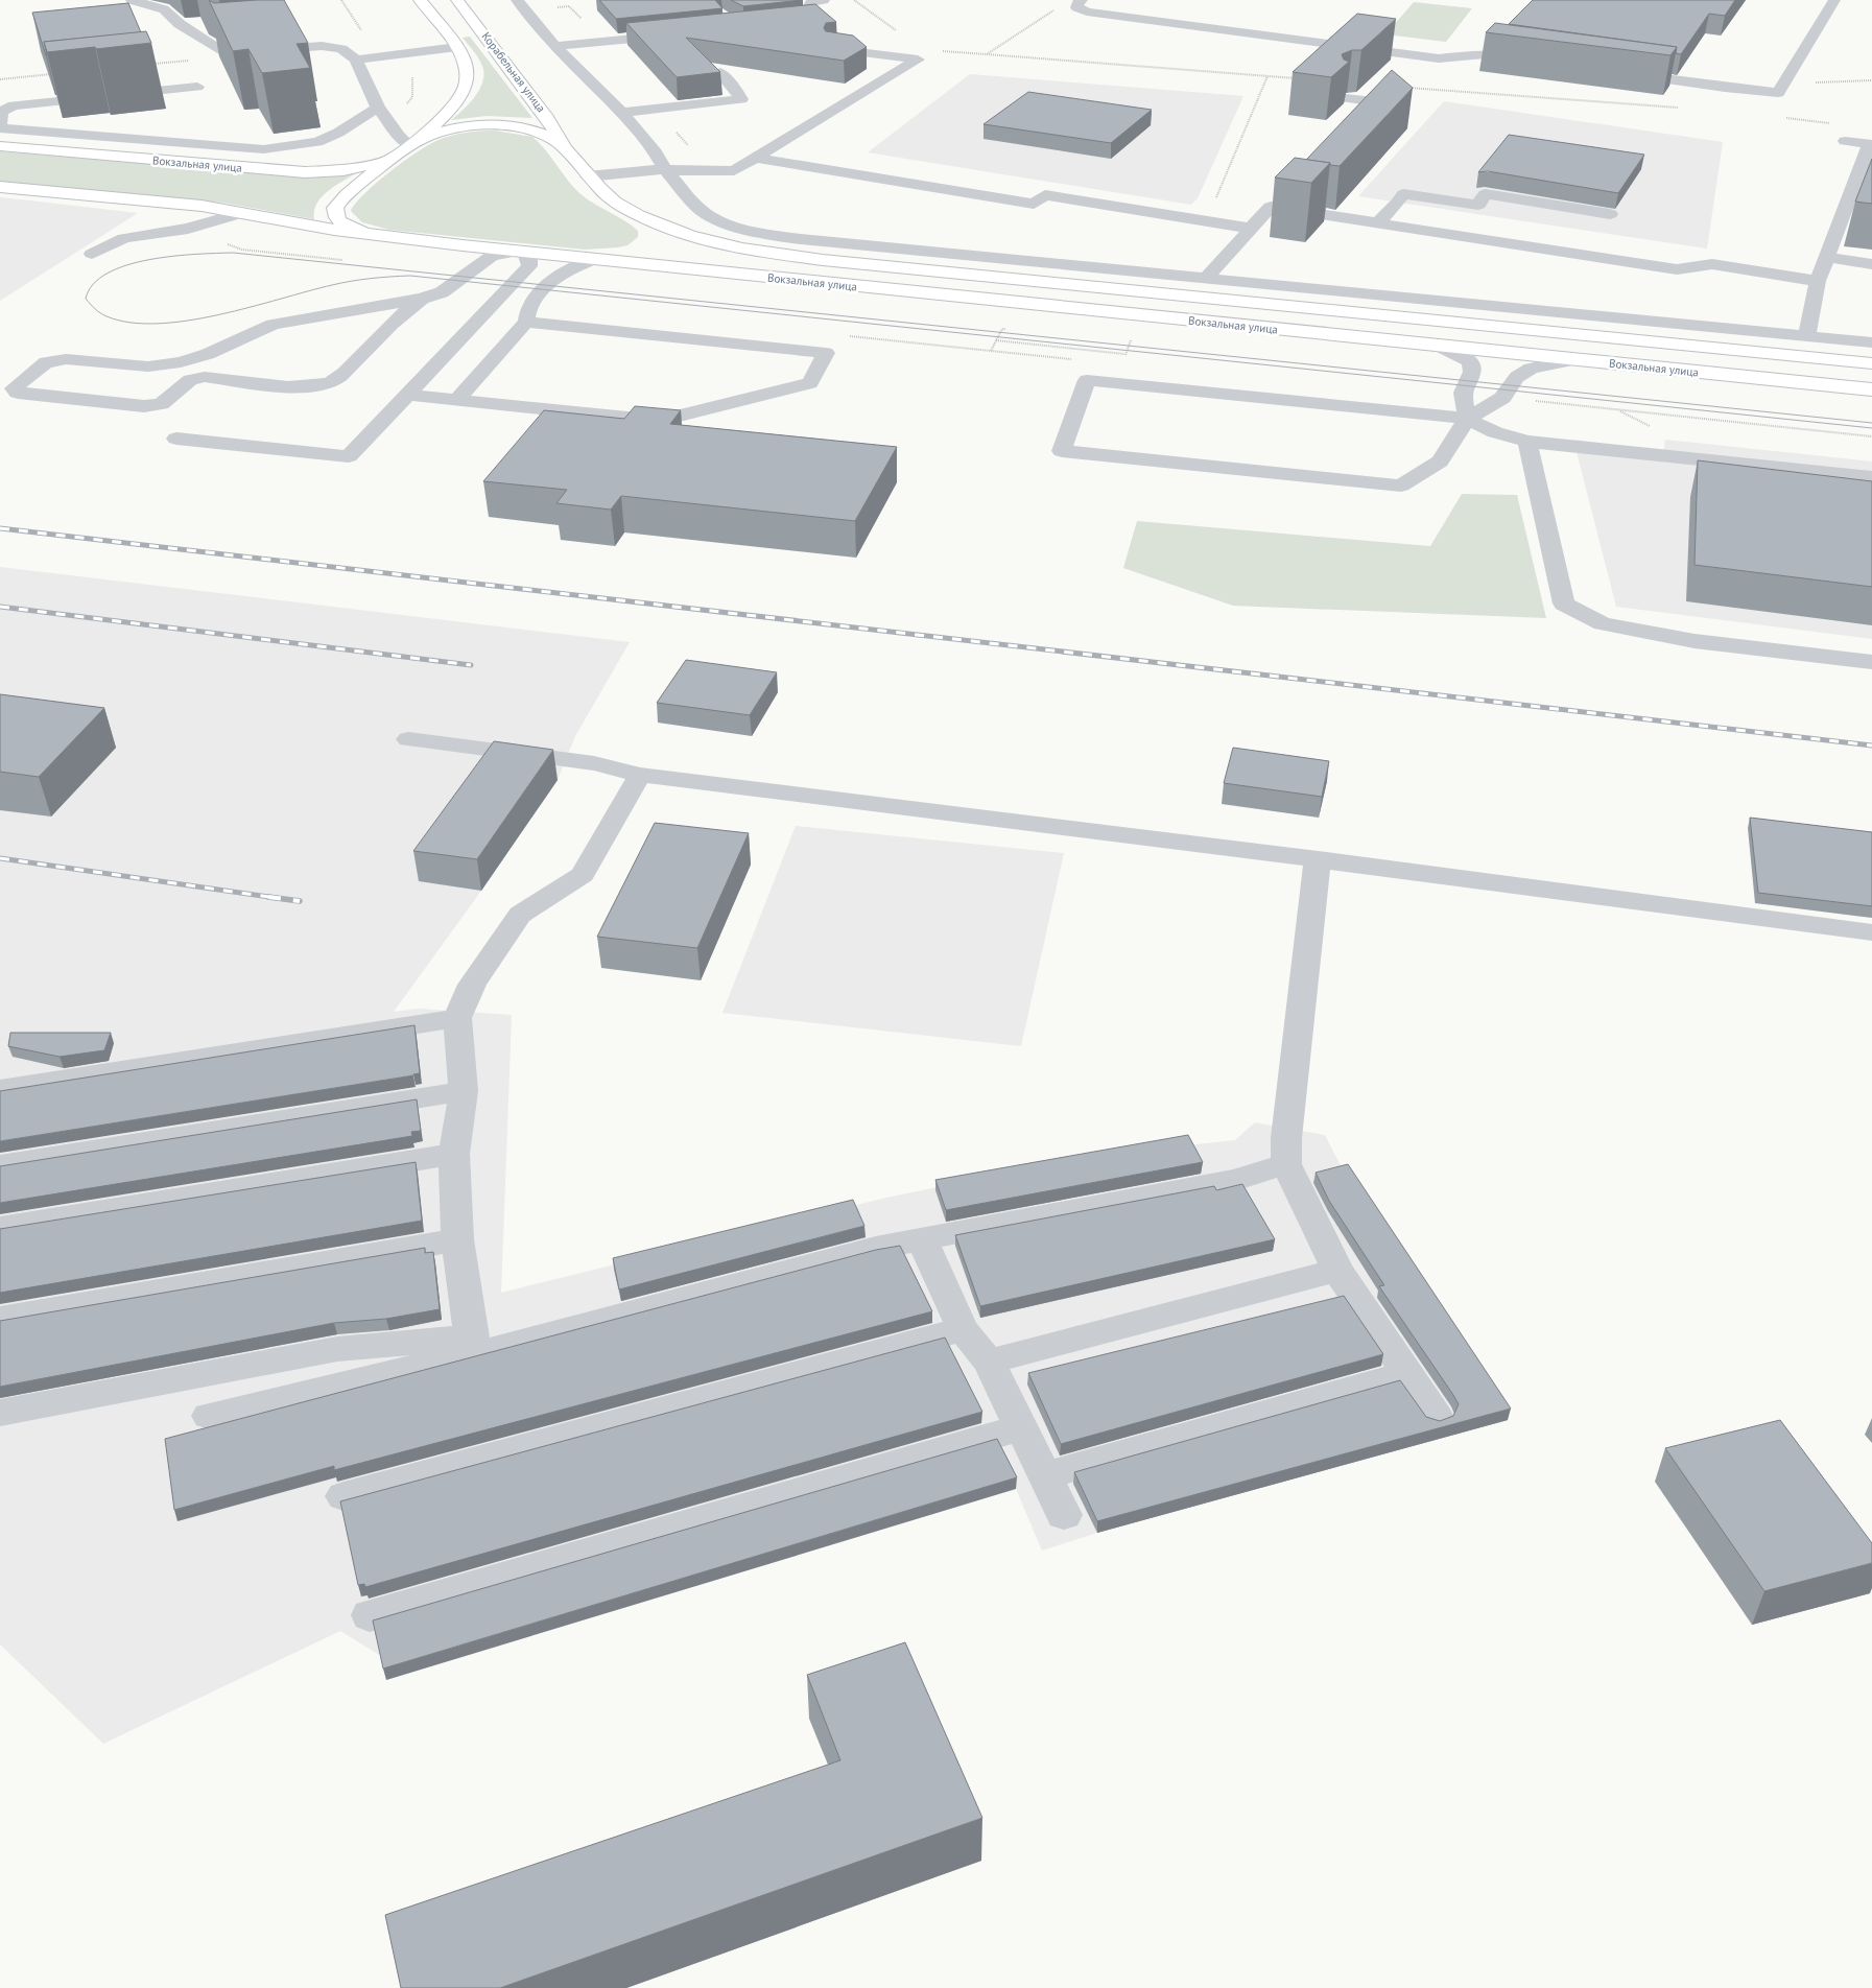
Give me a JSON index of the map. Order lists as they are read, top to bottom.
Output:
{
  "streets": {
    "main road": ["Корабельная улица", "Вокзальная улица"]
  },
  "crossings": [
    ["Корабельная улица", "Вокзальная улица"]
  ]
}
